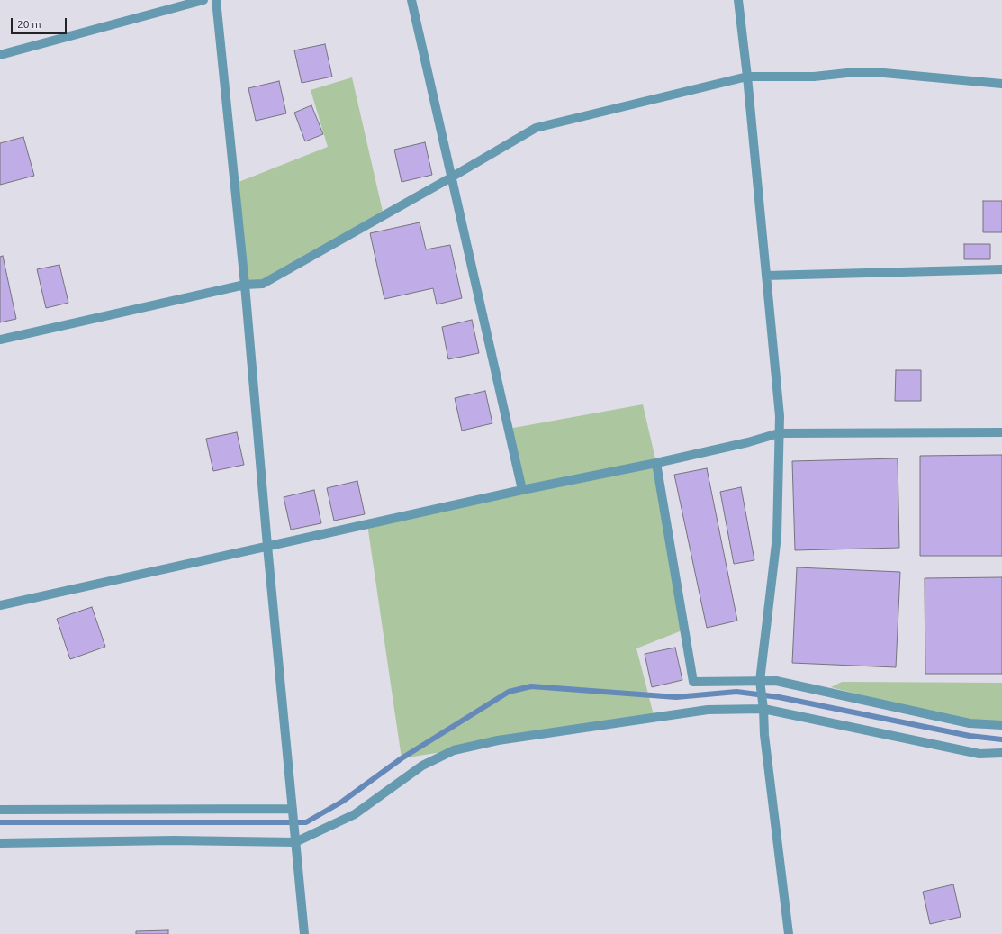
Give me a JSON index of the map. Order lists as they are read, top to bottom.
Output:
{
  "scale_bar": "20 m"
}
